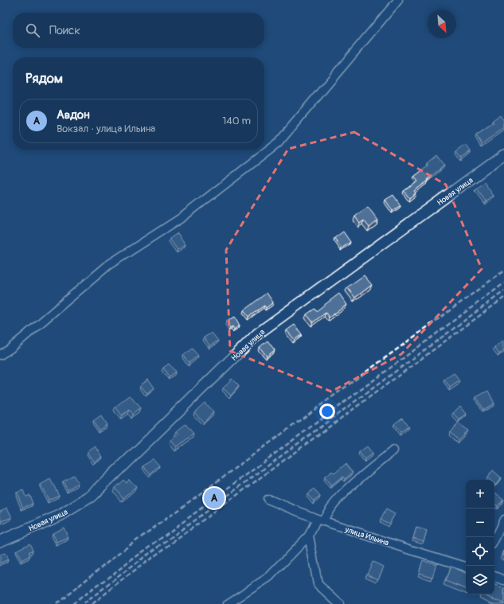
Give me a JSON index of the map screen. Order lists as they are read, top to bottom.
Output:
{
  "streets": {
    "street": ["Новая улица", "улица Ильина"]
  },
  "north": "bottom right",
  "page": {
    "search": "Поиск",
    "heading": "Рядом",
    "list": [
      {
        "mark": "A",
        "name": "Авдон",
        "note": "Вокзал · улица Ильина",
        "value": "140 m"
      }
    ],
    "map_buttons": ["+", "−"],
    "pins": "A"
  }
}
